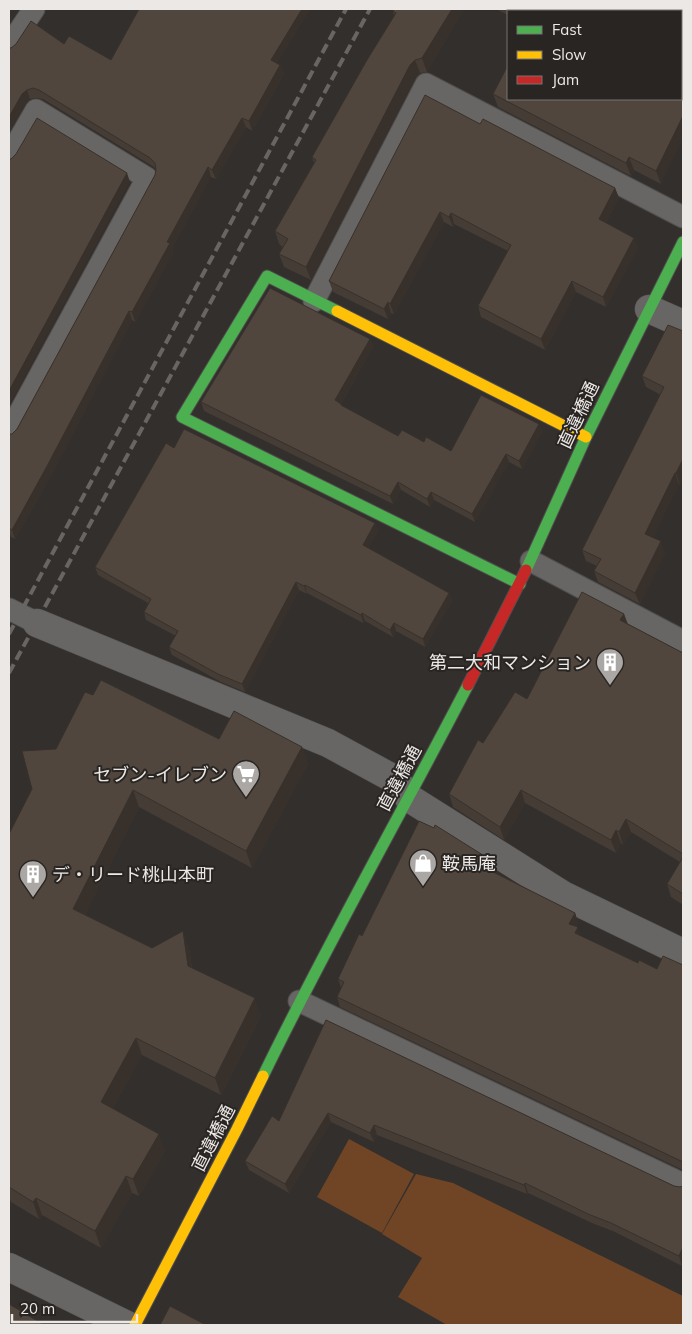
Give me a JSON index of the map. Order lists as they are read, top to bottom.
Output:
{
  "streets": {
    "street": ["直違橋通"]
  },
  "places": {
    "building": ["第二大和マンション", "デ・リード桃山本町"],
    "supermarket": ["セブン-イレブン"],
    "shop": ["鞍馬庵"]
  },
  "legend": ["Fast", "Slow", "Jam"],
  "scale_bar": "20 m"
}
